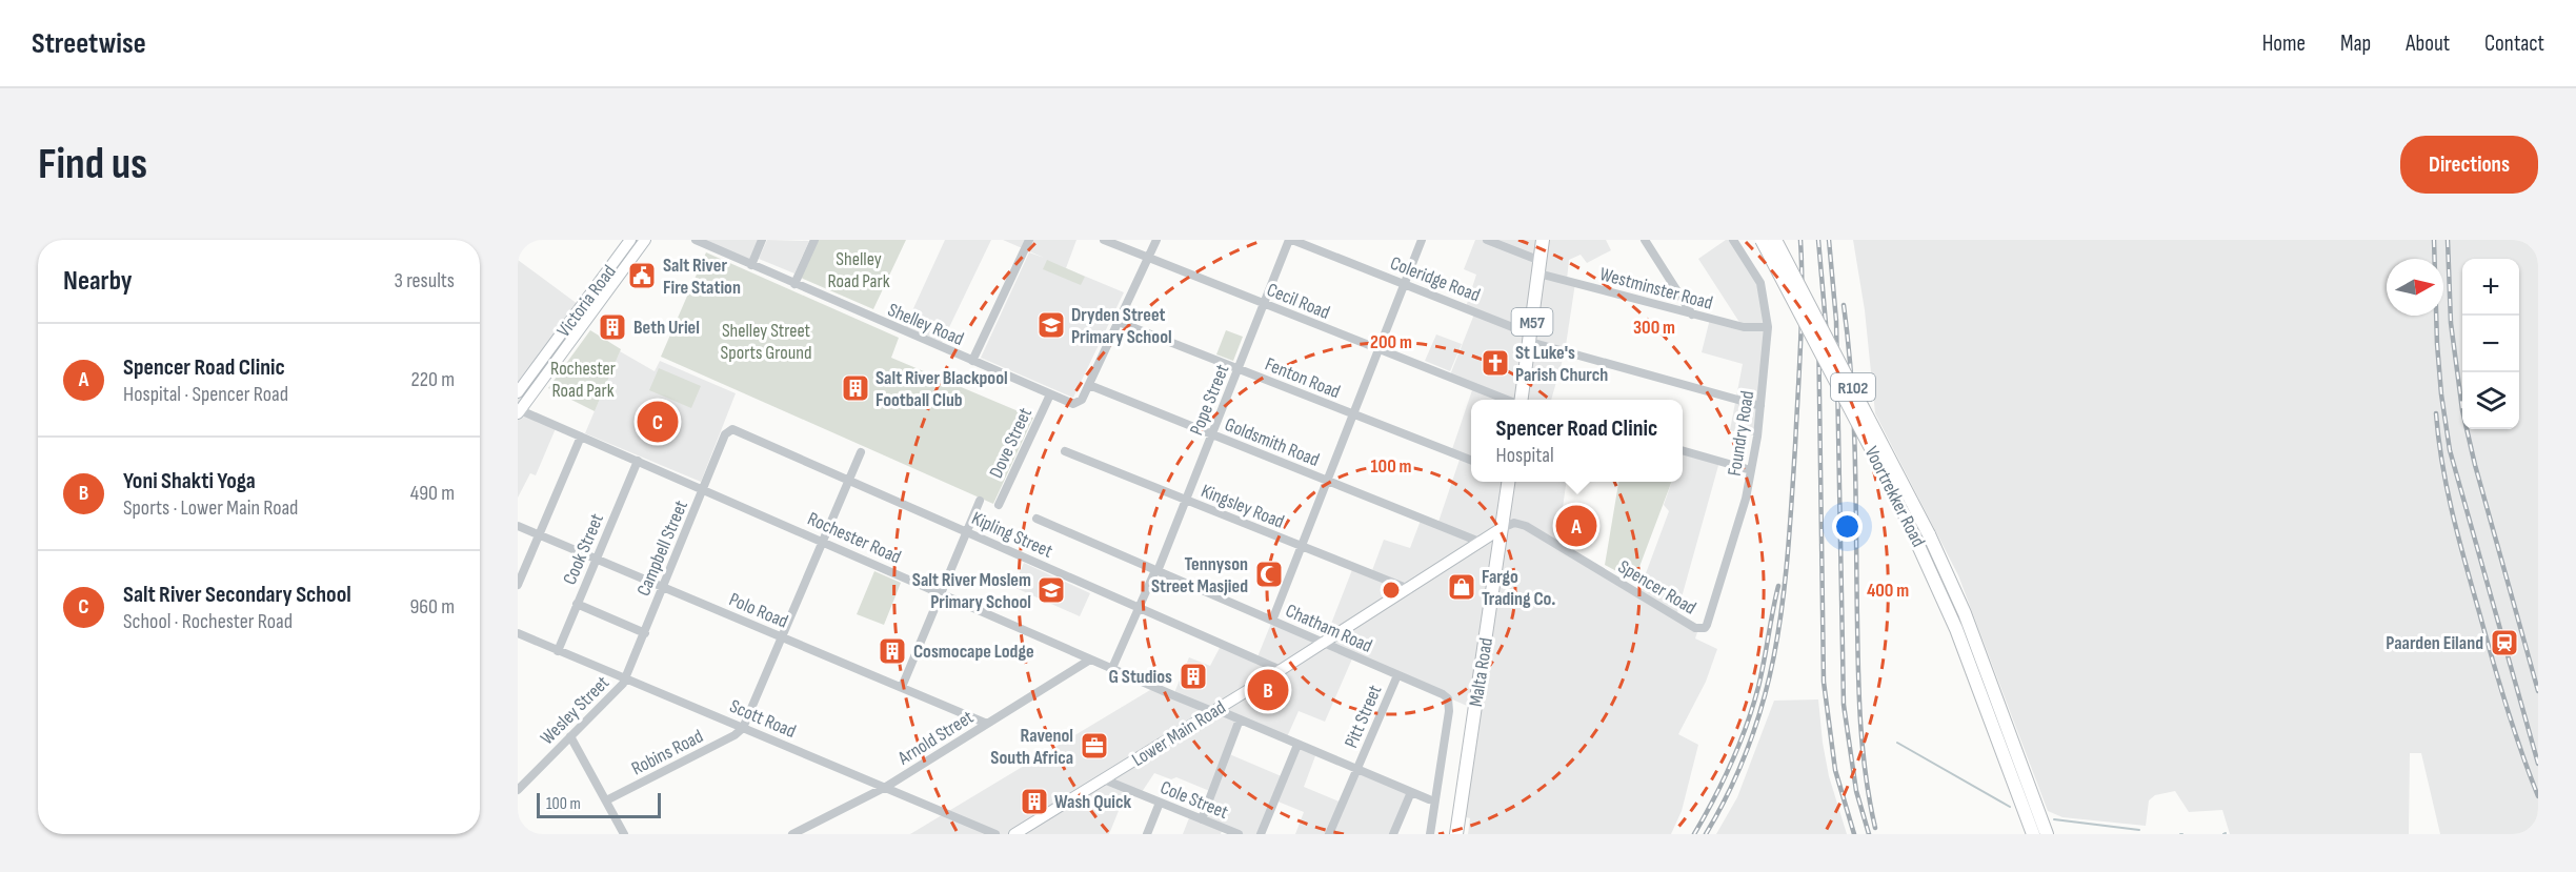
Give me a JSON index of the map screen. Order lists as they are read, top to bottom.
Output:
{
  "streets": {
    "main road": [
      "M57",
      "R102",
      "Voortrekker Road",
      "Malta Road"
    ],
    "street": [
      "Coleridge Road",
      "Westminster Road",
      "Victoria Road",
      "Cecil Road",
      "Shelley Road",
      "Fenton Road",
      "Pope Street",
      "Foundry Road",
      "Goldsmith Road",
      "Dove Street",
      "Kingsley Road",
      "Kipling Street",
      "Rochester Road",
      "Campbell Street",
      "Cook Street",
      "Spencer Road",
      "Polo Road",
      "Chatham Road",
      "Wesley Street",
      "Pitt Street",
      "Scott Road",
      "Lower Main Road",
      "Arnold Street",
      "Robins Road",
      "Cole Street"
    ]
  },
  "crossings": [
    ["Coleridge Road", "M57"],
    ["Coleridge Road", "Pope Street"],
    ["Coleridge Road", "Foundry Road"],
    ["Westminster Road", "M57"],
    ["Westminster Road", "Foundry Road"],
    ["Victoria Road", "Rochester Road"],
    ["Cecil Road", "Pope Street"],
    ["Shelley Road", "Goldsmith Road"],
    ["Shelley Road", "Dove Street"],
    ["Fenton Road", "Pope Street"],
    ["Pope Street", "Goldsmith Road"],
    ["Pope Street", "Kingsley Road"],
    ["Pope Street", "Kipling Street"],
    ["Pope Street", "Rochester Road"],
    ["Pope Street", "Chatham Road"],
    ["Foundry Road", "Spencer Road"],
    ["Goldsmith Road", "Lower Main Road"],
    ["Dove Street", "Kipling Street"],
    ["Dove Street", "Rochester Road"],
    ["Dove Street", "Polo Road"],
    ["Kingsley Road", "Lower Main Road"],
    ["Kipling Street", "Campbell Street"],
    ["Kipling Street", "Lower Main Road"],
    ["Rochester Road", "Campbell Street"],
    ["Rochester Road", "Cook Street"],
    ["Rochester Road", "Pitt Street"],
    ["Rochester Road", "Lower Main Road"],
    ["Rochester Road", "Arnold Street"],
    ["Campbell Street", "Polo Road"],
    ["Campbell Street", "Wesley Street"],
    ["Campbell Street", "Scott Road"],
    ["Cook Street", "Polo Road"],
    ["Cook Street", "Scott Road"],
    ["Spencer Road", "Malta Road"],
    ["Spencer Road", "Lower Main Road"],
    ["Polo Road", "Arnold Street"],
    ["Chatham Road", "Pitt Street"],
    ["Chatham Road", "Lower Main Road"],
    ["Malta Road", "Lower Main Road"],
    ["Wesley Street", "Scott Road"],
    ["Scott Road", "Arnold Street"],
    ["Scott Road", "Robins Road"],
    ["Lower Main Road", "Cole Street"]
  ],
  "parks": ["Shelley Road Park", "Shelley Street Sports Ground", "Rochester Road Park"],
  "places": {
    "public building": ["Salt River Fire Station"],
    "school or university": ["Dryden Street Primary School", "Salt River Moslem Primary School"],
    "building": [
      "Beth Uriel",
      "Salt River Blackpool Football Club",
      "Cosmocape Lodge",
      "G Studios",
      "Wash Quick"
    ],
    "church": ["St Luke's Parish Church"],
    "mosque": ["Tennyson Street Masjied"],
    "shop": ["Fargo Trading Co."],
    "station": ["Paarden Eiland"],
    "office": ["Ravenol South Africa"]
  },
  "scale_bar": "100 m",
  "north": "right",
  "page": {
    "header": "Streetwise",
    "nav": [
      "Home",
      "Map",
      "About",
      "Contact"
    ],
    "buttons": "Directions",
    "title": "Find us",
    "heading": ["Nearby", "3 results"],
    "map_buttons": ["+", "−"],
    "list": [
      {
        "mark": "A",
        "name": "Spencer Road Clinic",
        "note": "Hospital · Spencer Road",
        "value": "220 m"
      },
      {
        "mark": "B",
        "name": "Yoni Shakti Yoga",
        "note": "Sports · Lower Main Road",
        "value": "490 m"
      },
      {
        "mark": "C",
        "name": "Salt River Secondary School",
        "note": "School · Rochester Road",
        "value": "960 m"
      }
    ],
    "pins": ["C", "A", "B"],
    "popup": ["Spencer Road Clinic", "Hospital"],
    "scale": "100 m"
  },
  "rings": [
    "300 m",
    "200 m",
    "100 m",
    "400 m"
  ]
}
